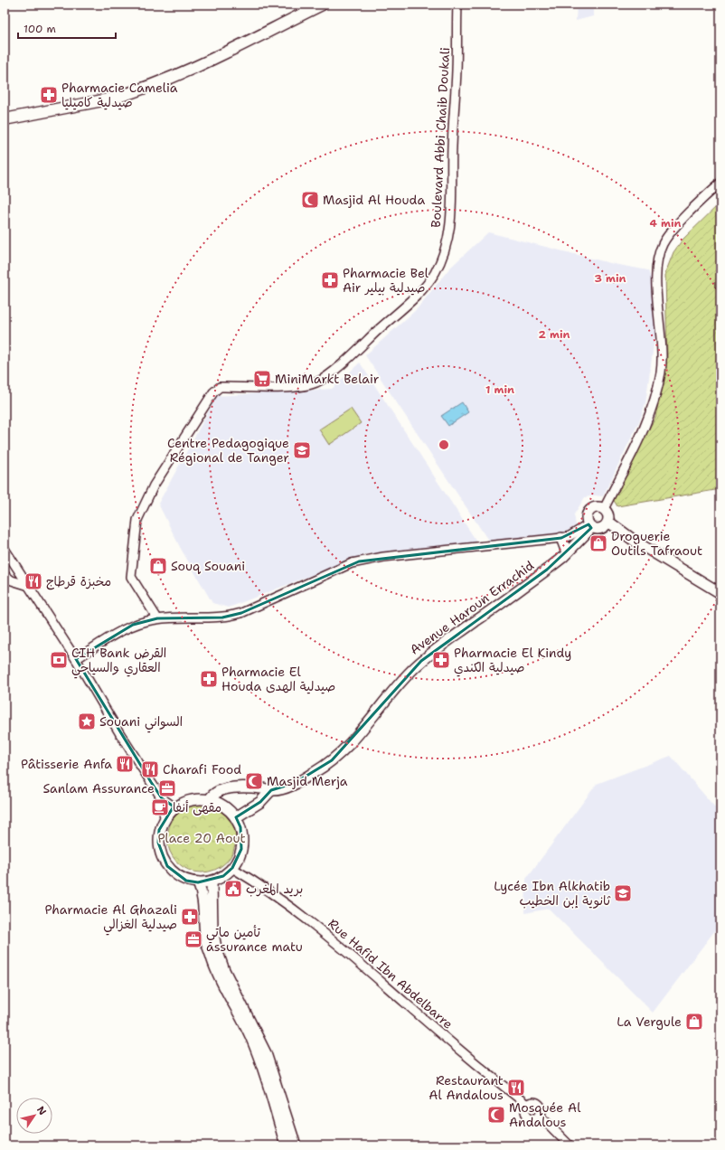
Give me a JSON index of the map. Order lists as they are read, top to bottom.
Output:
{
  "streets": {
    "main road": ["Avenue Haroun Errachid"],
    "street": ["Boulevard Abbi Chaib Doukali", "Rue Hafid Ibn Abdelbarre"]
  },
  "crossings": [
    ["Avenue Haroun Errachid", "Rue Hafid Ibn Abdelbarre"]
  ],
  "parks": ["Place 20 Aout"],
  "places": {
    "pharmacy": [
      "Pharmacie Camelia صيدلية كاميليا",
      "Pharmacie Bel Air صيدلية بيلير",
      "Pharmacie El Kindy صيدلية الكندي",
      "Pharmacie El Houda صيدلية الهدى",
      "Pharmacie Al Ghazali صيدلية الغزالي"
    ],
    "mosque": ["Masjid Al Houda", "Masjid Merja", "Mosquée Al Andalous"],
    "supermarket": ["MiniMarkt Belair"],
    "school or university": ["Centre Pedagogique Régional de Tanger", "Lycée Ibn Alkhatib ثانوية إبن الخطيب"],
    "shop": ["Droguerie Outils Tafraout", "Souq Souani", "La Vergule"],
    "restaurant": [
      "مخبزة قرطاج",
      "Pâtisserie Anfa",
      "Charafi Food",
      "Restaurant Al Andalous"
    ],
    "bank": ["CIH Bank القرض العقاري والسياحي"],
    "place": ["Souani السواني"],
    "office": ["Sanlam Assurance", "تأمين ماتي assurance matu"],
    "cafe": ["مقهى أنفا"],
    "public building": ["بريد المغرب"]
  },
  "scale_bar": "100 m",
  "north": "top right",
  "rings": [
    "4 min",
    "3 min",
    "2 min",
    "1 min"
  ]
}
